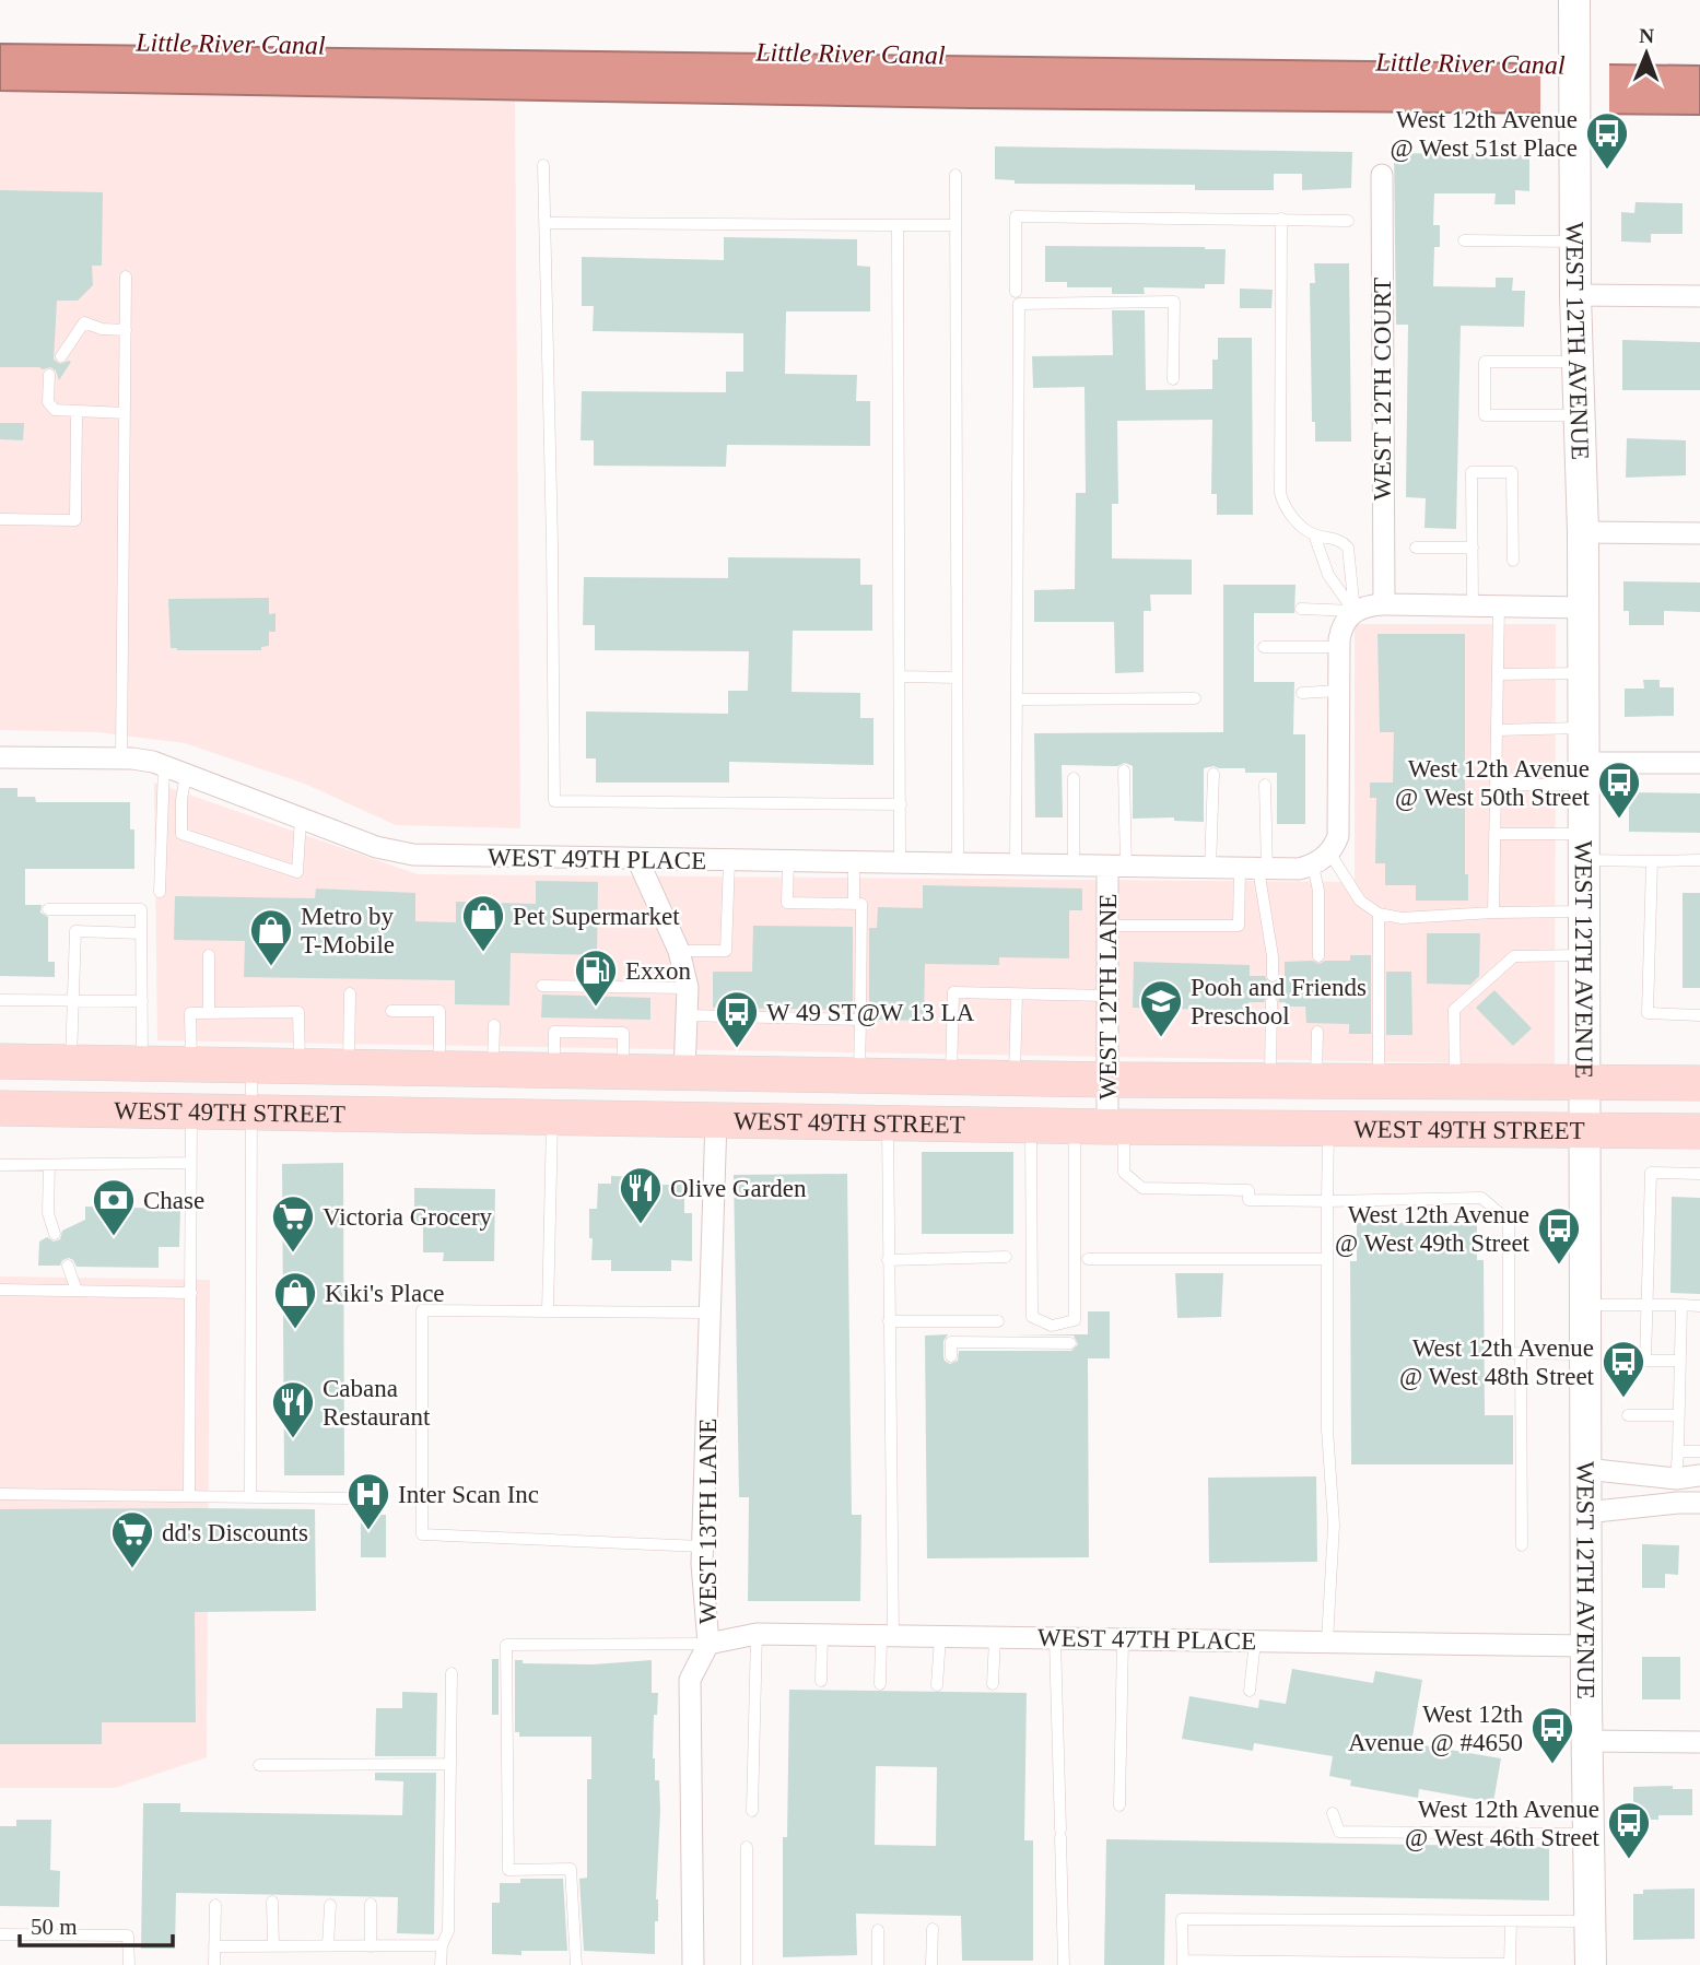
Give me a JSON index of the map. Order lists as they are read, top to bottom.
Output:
{
  "streets": {
    "main road": ["WEST 12TH AVENUE", "WEST 49TH STREET"],
    "street": [
      "WEST 12TH COURT",
      "WEST 49TH PLACE",
      "WEST 12TH LANE",
      "WEST 13TH LANE",
      "WEST 47TH PLACE"
    ]
  },
  "crossings": [
    ["WEST 12TH AVENUE", "WEST 49TH STREET"],
    ["WEST 12TH AVENUE", "WEST 47TH PLACE"],
    ["WEST 49TH PLACE", "WEST 12TH LANE"],
    ["WEST 12TH LANE", "WEST 49TH STREET"],
    ["WEST 49TH STREET", "WEST 13TH LANE"],
    ["WEST 13TH LANE", "WEST 47TH PLACE"]
  ],
  "water": ["Little River Canal"],
  "places": {
    "bus stop": [
      "West 12th Avenue @ West 51st Place",
      "West 12th Avenue @ West 50th Street",
      "W 49 ST@W 13 LA",
      "West 12th Avenue @ West 49th Street",
      "West 12th Avenue @ West 48th Street",
      "West 12th Avenue @ #4650",
      "West 12th Avenue @ West 46th Street"
    ],
    "shop": ["Pet Supermarket", "Metro by T-Mobile", "Kiki's Place"],
    "fuel station": ["Exxon"],
    "school or university": ["Pooh and Friends Preschool"],
    "restaurant": ["Olive Garden", "Cabana Restaurant"],
    "bank": ["Chase"],
    "supermarket": ["Victoria Grocery", "dd's Discounts"],
    "hospital": ["Inter Scan Inc"]
  },
  "scale_bar": "50 m",
  "north": "top"
}
